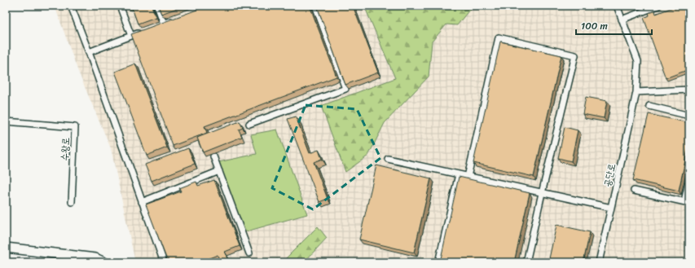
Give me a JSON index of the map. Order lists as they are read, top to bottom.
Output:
{
  "streets": {
    "street": ["수왕로", "공단로"]
  },
  "scale_bar": "100 m"
}
